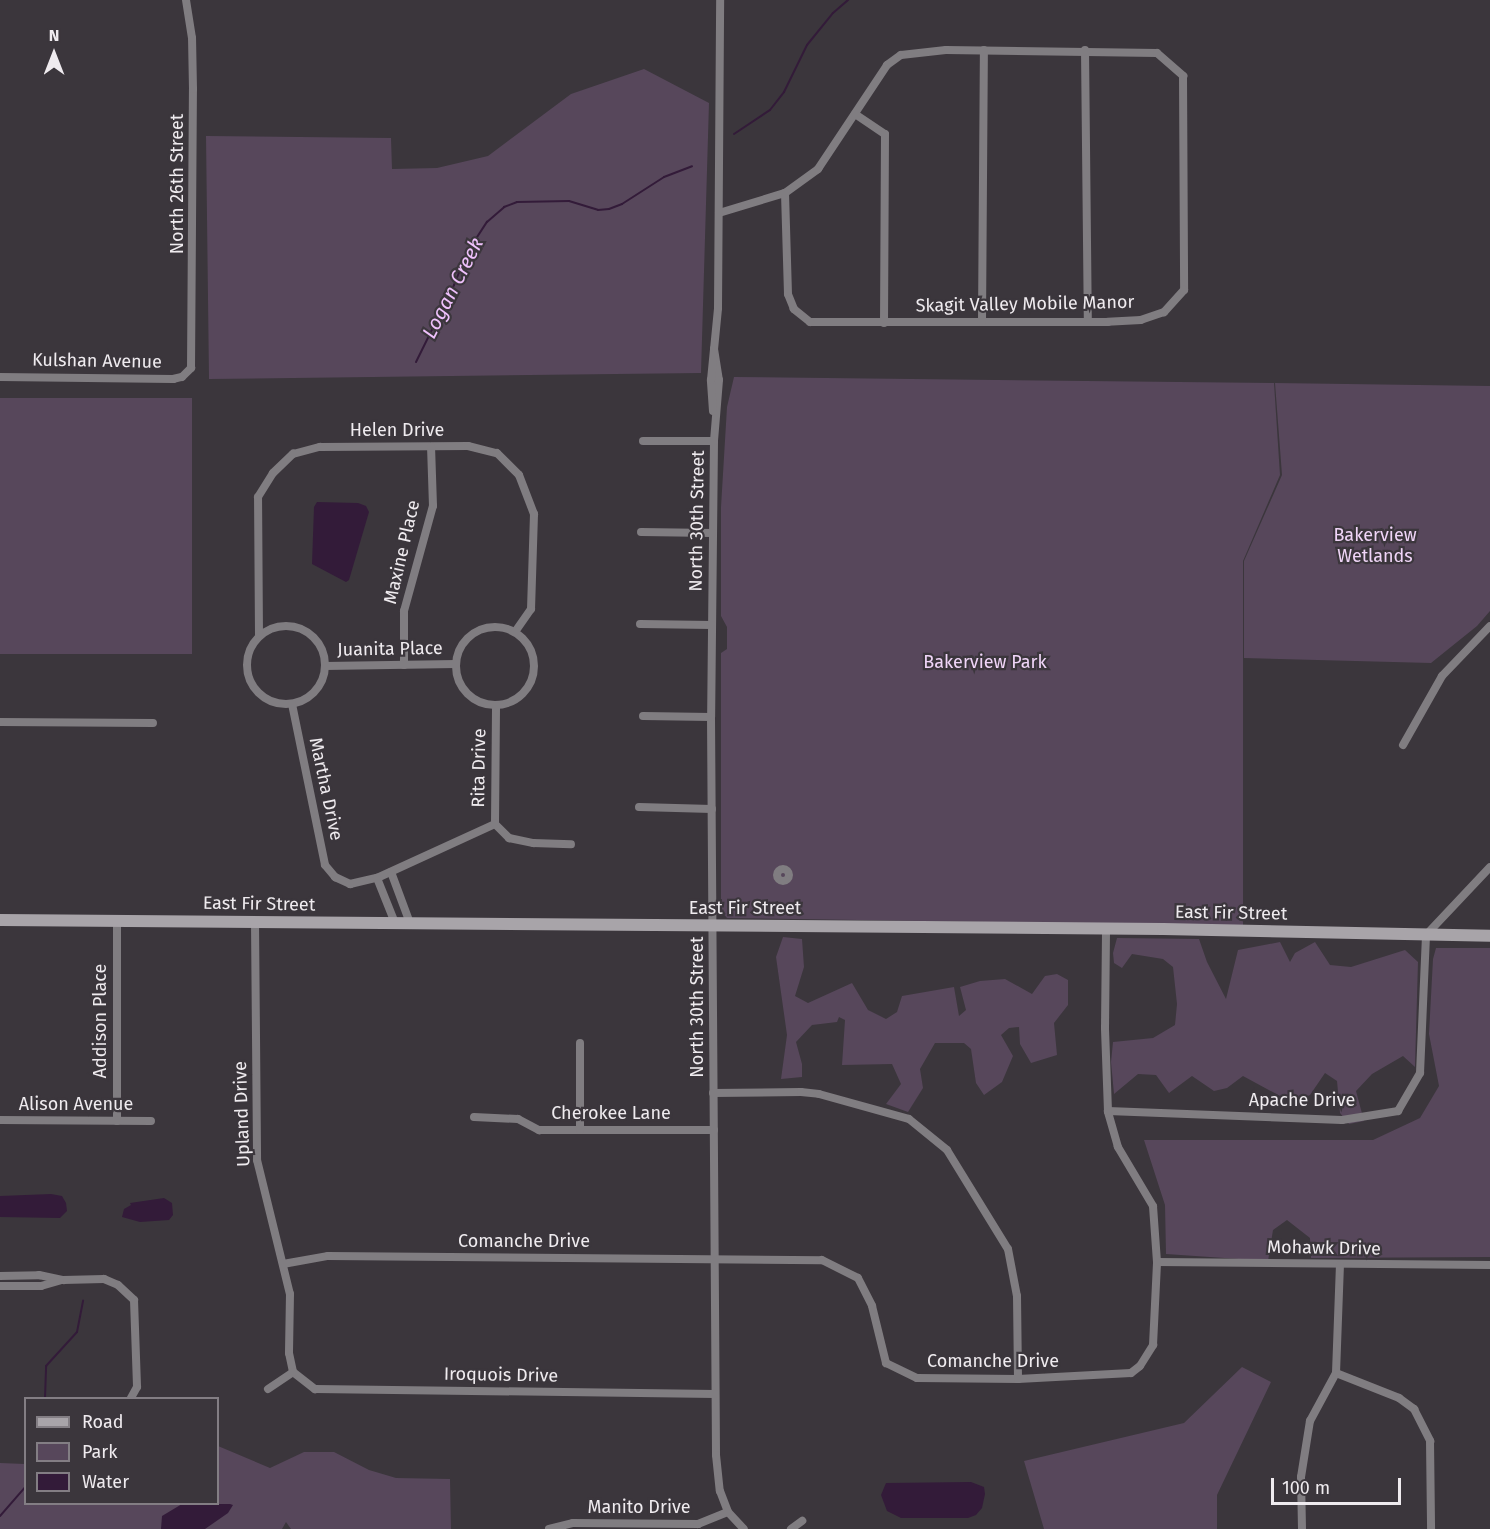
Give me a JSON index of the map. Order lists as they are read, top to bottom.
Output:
{
  "streets": {
    "street": [
      "North 26th Street",
      "Skagit Valley Mobile Manor",
      "Kulshan Avenue",
      "Helen Drive",
      "North 30th Street",
      "Maxine Place",
      "Juanita Place",
      "Rita Drive",
      "Martha Drive",
      "East Fir Street",
      "Addison Place",
      "Apache Drive",
      "Alison Avenue",
      "Cherokee Lane",
      "Upland Drive",
      "Comanche Drive",
      "Mohawk Drive",
      "Iroquois Drive",
      "Manito Drive"
    ]
  },
  "crossings": [
    ["North 26th Street", "Kulshan Avenue"],
    ["Skagit Valley Mobile Manor", "North 30th Street"],
    ["Helen Drive", "Maxine Place"],
    ["Helen Drive", "Juanita Place"],
    ["Helen Drive", "Rita Drive"],
    ["Helen Drive", "Martha Drive"],
    ["North 30th Street", "East Fir Street"],
    ["North 30th Street", "Cherokee Lane"],
    ["North 30th Street", "Comanche Drive"],
    ["North 30th Street", "Iroquois Drive"],
    ["North 30th Street", "Manito Drive"],
    ["Maxine Place", "Juanita Place"],
    ["Juanita Place", "Rita Drive"],
    ["Juanita Place", "Martha Drive"],
    ["Rita Drive", "Martha Drive"],
    ["East Fir Street", "Addison Place"],
    ["East Fir Street", "Apache Drive"],
    ["East Fir Street", "Upland Drive"],
    ["East Fir Street", "Comanche Drive"],
    ["Addison Place", "Alison Avenue"],
    ["Apache Drive", "Comanche Drive"],
    ["Upland Drive", "Comanche Drive"],
    ["Upland Drive", "Iroquois Drive"],
    ["Comanche Drive", "Mohawk Drive"]
  ],
  "water": ["Logan Creek"],
  "parks": ["Bakerview Wetlands", "Bakerview Park"],
  "legend": ["Road", "Park", "Water"],
  "scale_bar": "100 m",
  "north": "top"
}
